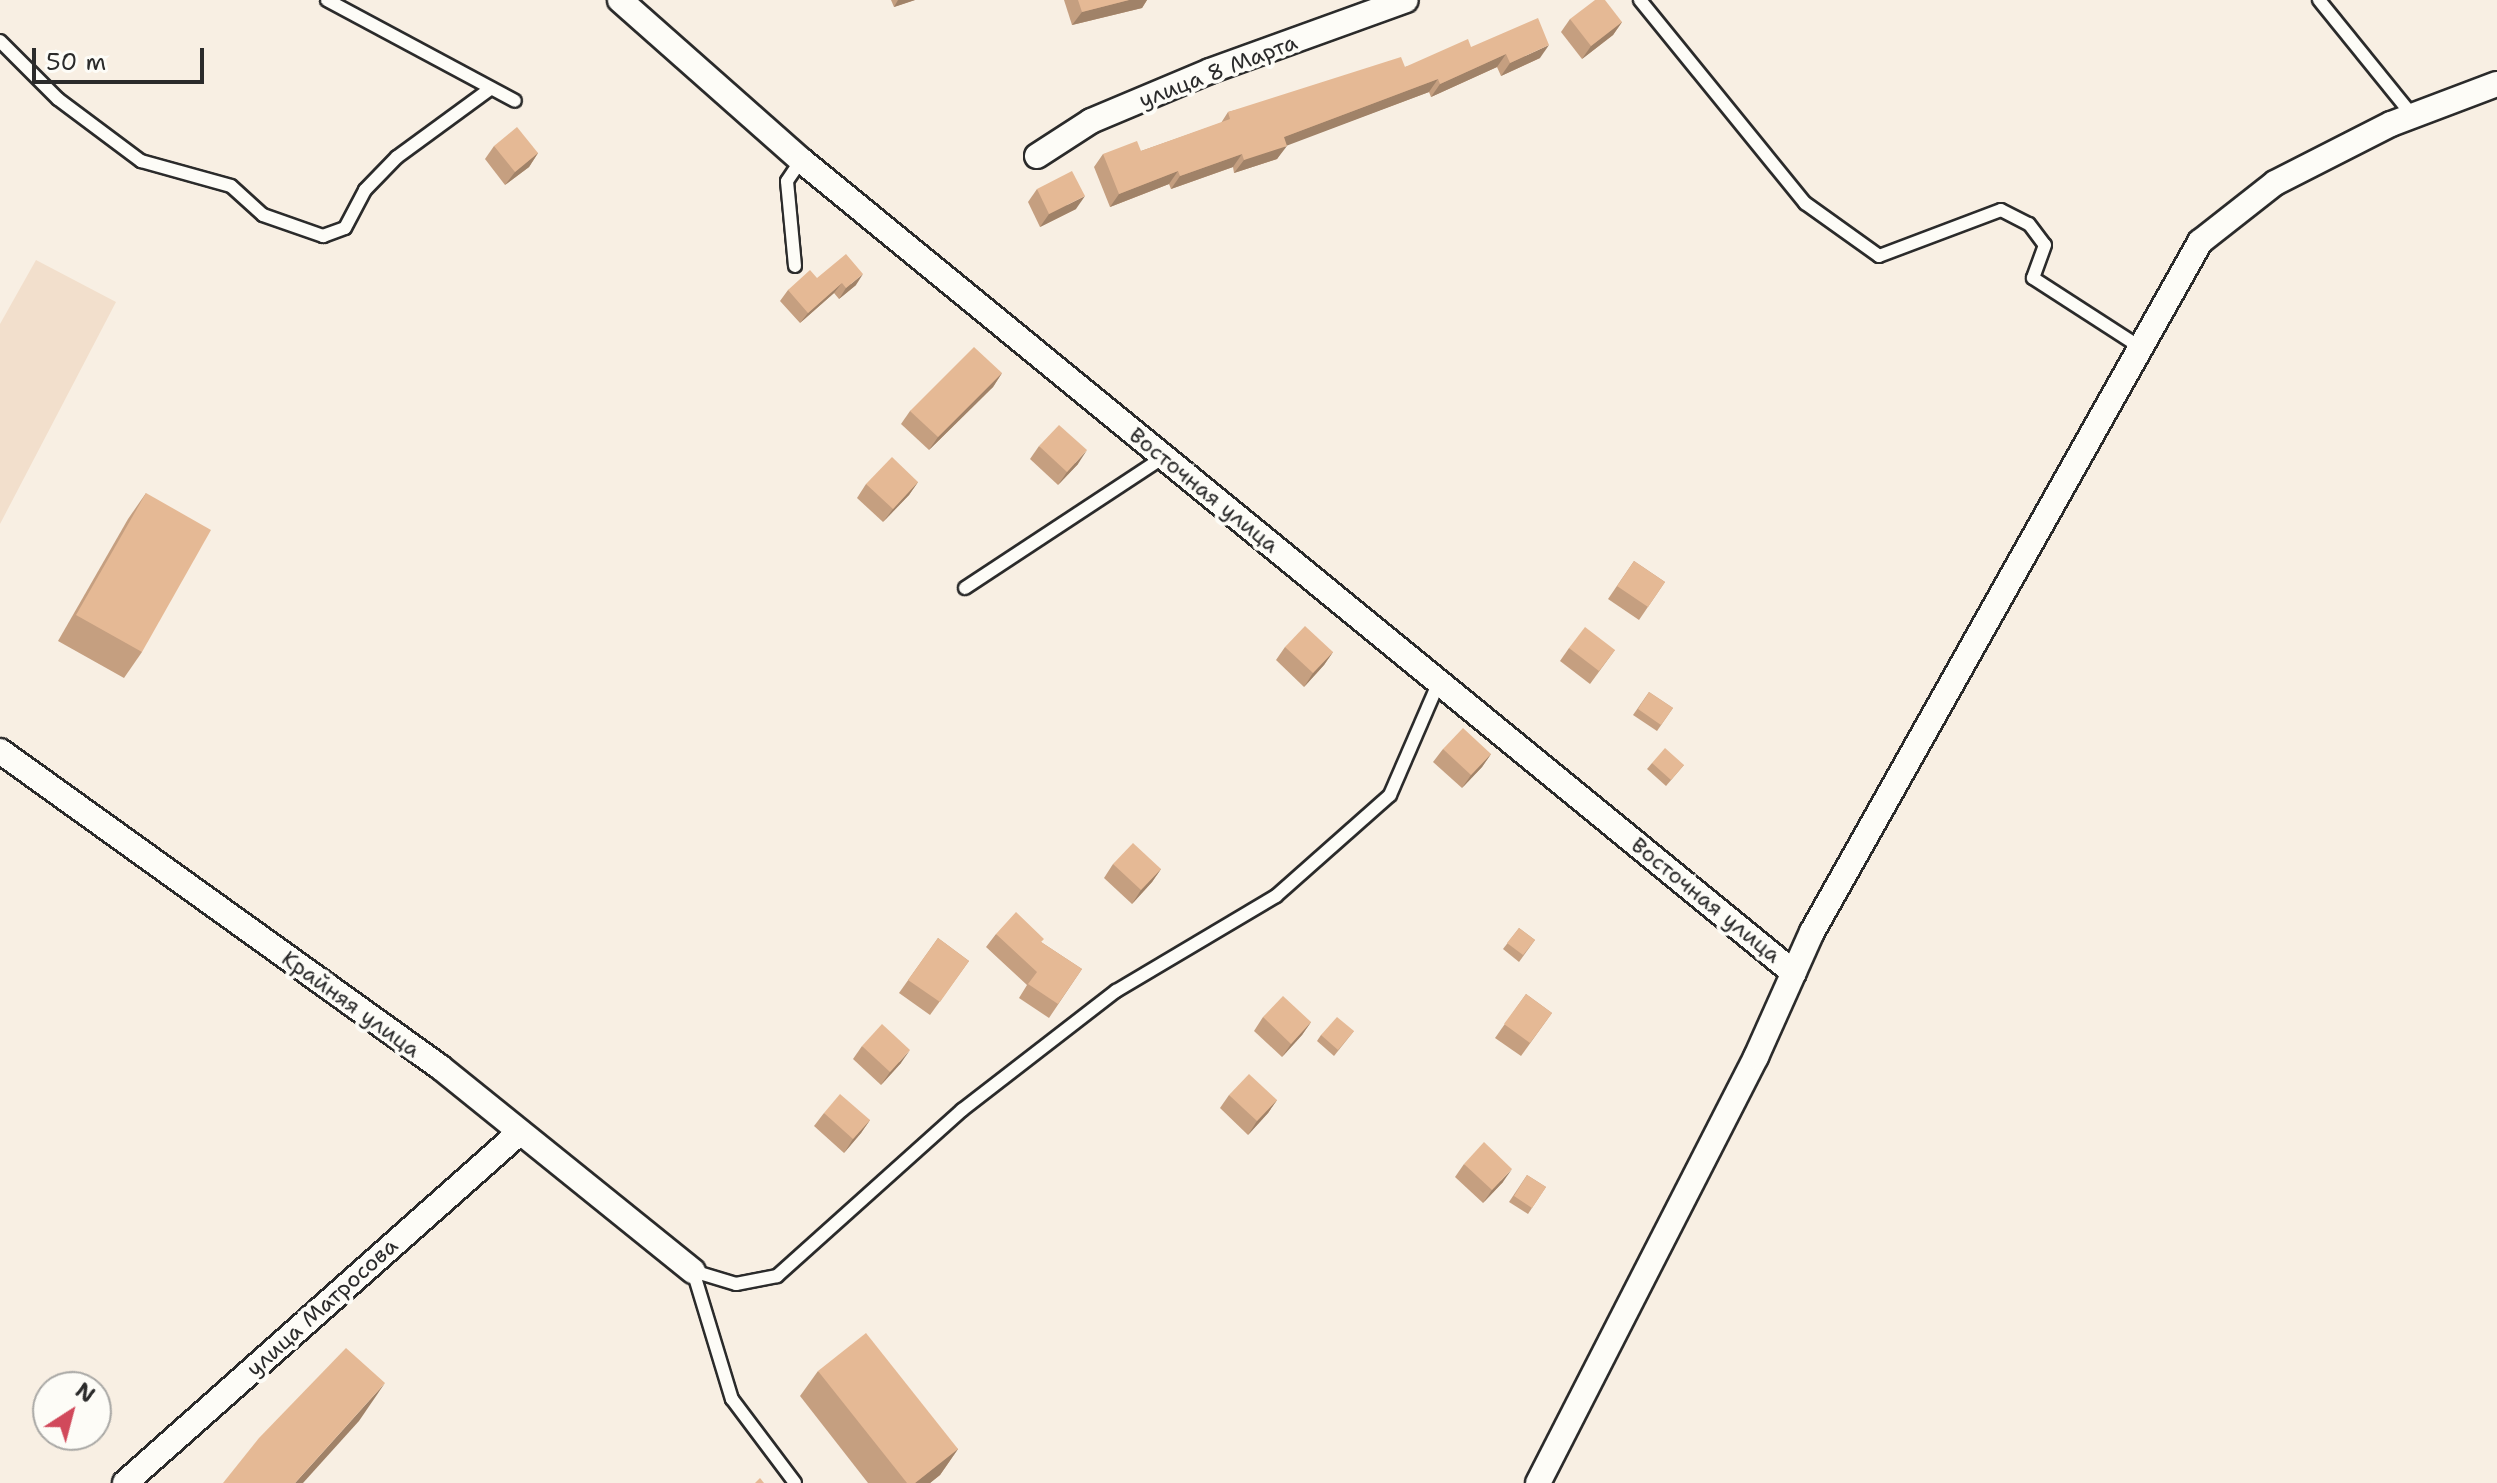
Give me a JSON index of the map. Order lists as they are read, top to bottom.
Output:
{
  "streets": {
    "street": [
      "улица 8 Марта",
      "Восточная улица",
      "Крайняя улица",
      "улица Матросова"
    ]
  },
  "crossings": [
    ["Крайняя улица", "улица Матросова"]
  ],
  "scale_bar": "50 m",
  "north": "top right"
}
